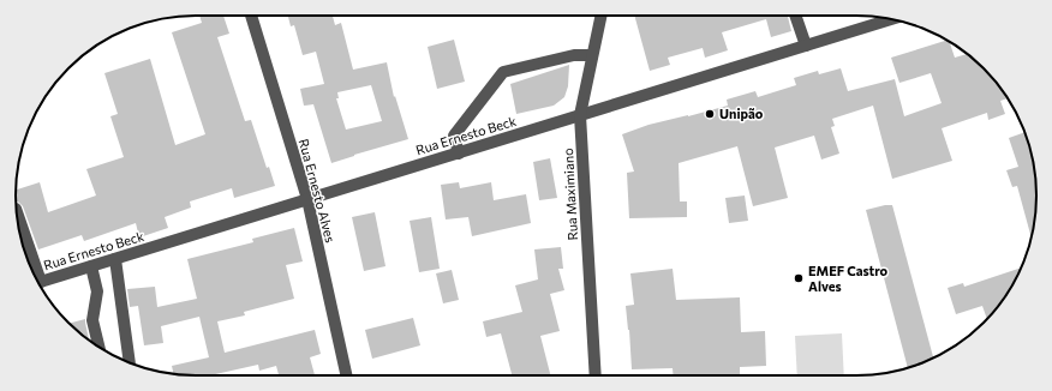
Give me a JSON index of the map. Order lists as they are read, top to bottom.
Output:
{
  "streets": {
    "street": ["Rua Ernesto Beck", "Rua Ernesto Alves", "Rua Maximiano"]
  },
  "crossings": [
    ["Rua Ernesto Beck", "Rua Ernesto Alves"],
    ["Rua Ernesto Beck", "Rua Maximiano"]
  ],
  "places": ["Unipão", "EMEF Castro Alves"]
}
